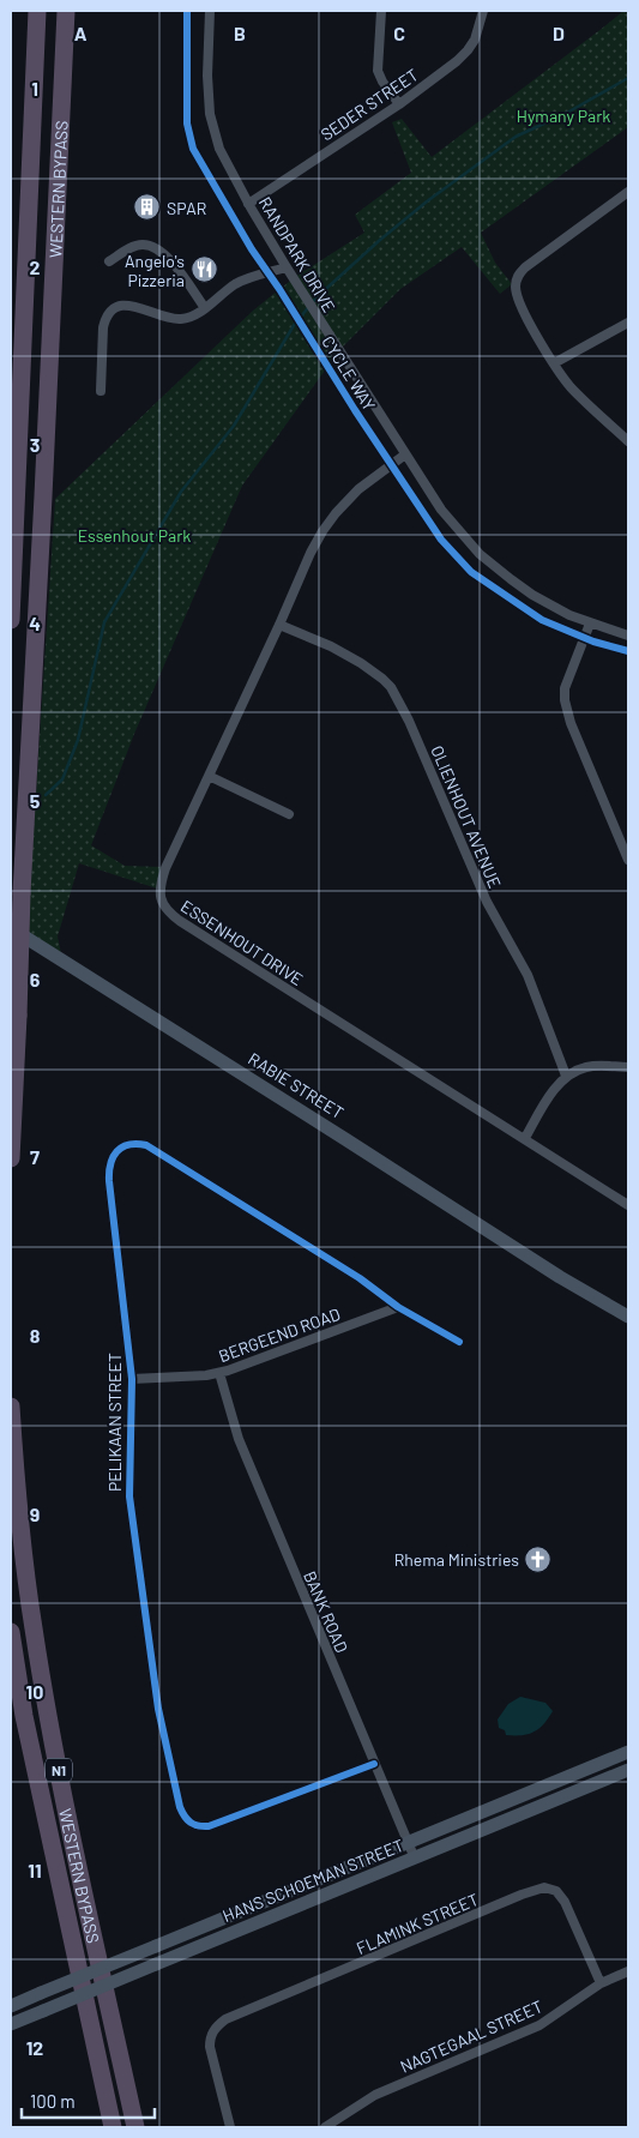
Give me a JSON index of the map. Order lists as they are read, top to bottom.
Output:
{
  "streets": {
    "highway": ["WESTERN BYPASS", "N1"],
    "main road": ["RABIE STREET", "HANS SCHOEMAN STREET"],
    "street": [
      "SEDER STREET",
      "RANDPARK DRIVE",
      "OLIENHOUT AVENUE",
      "ESSENHOUT DRIVE",
      "BERGEEND ROAD",
      "PELIKAAN STREET",
      "BANK ROAD",
      "FLAMINK STREET",
      "NAGTEGAAL STREET"
    ],
    "cycle path": ["CYCLE WAY"]
  },
  "crossings": [
    ["SEDER STREET", "RANDPARK DRIVE"],
    ["RANDPARK DRIVE", "ESSENHOUT DRIVE"],
    ["OLIENHOUT AVENUE", "ESSENHOUT DRIVE"],
    ["BERGEEND ROAD", "PELIKAAN STREET"],
    ["BERGEEND ROAD", "BANK ROAD"],
    ["PELIKAAN STREET", "BANK ROAD"],
    ["BANK ROAD", "HANS SCHOEMAN STREET"],
    ["FLAMINK STREET", "NAGTEGAAL STREET"]
  ],
  "parks": ["Hymany Park", "Essenhout Park"],
  "places": {
    "building": ["SPAR"],
    "restaurant": ["Angelo's Pizzeria"],
    "church": ["Rhema Ministries"]
  },
  "scale_bar": "100 m",
  "grid": {
    "columns": [
      "A",
      "B",
      "C",
      "D"
    ],
    "rows": [
      "1",
      "2",
      "3",
      "4",
      "5",
      "6",
      "7",
      "8",
      "9",
      "10",
      "11",
      "12"
    ]
  }
}
